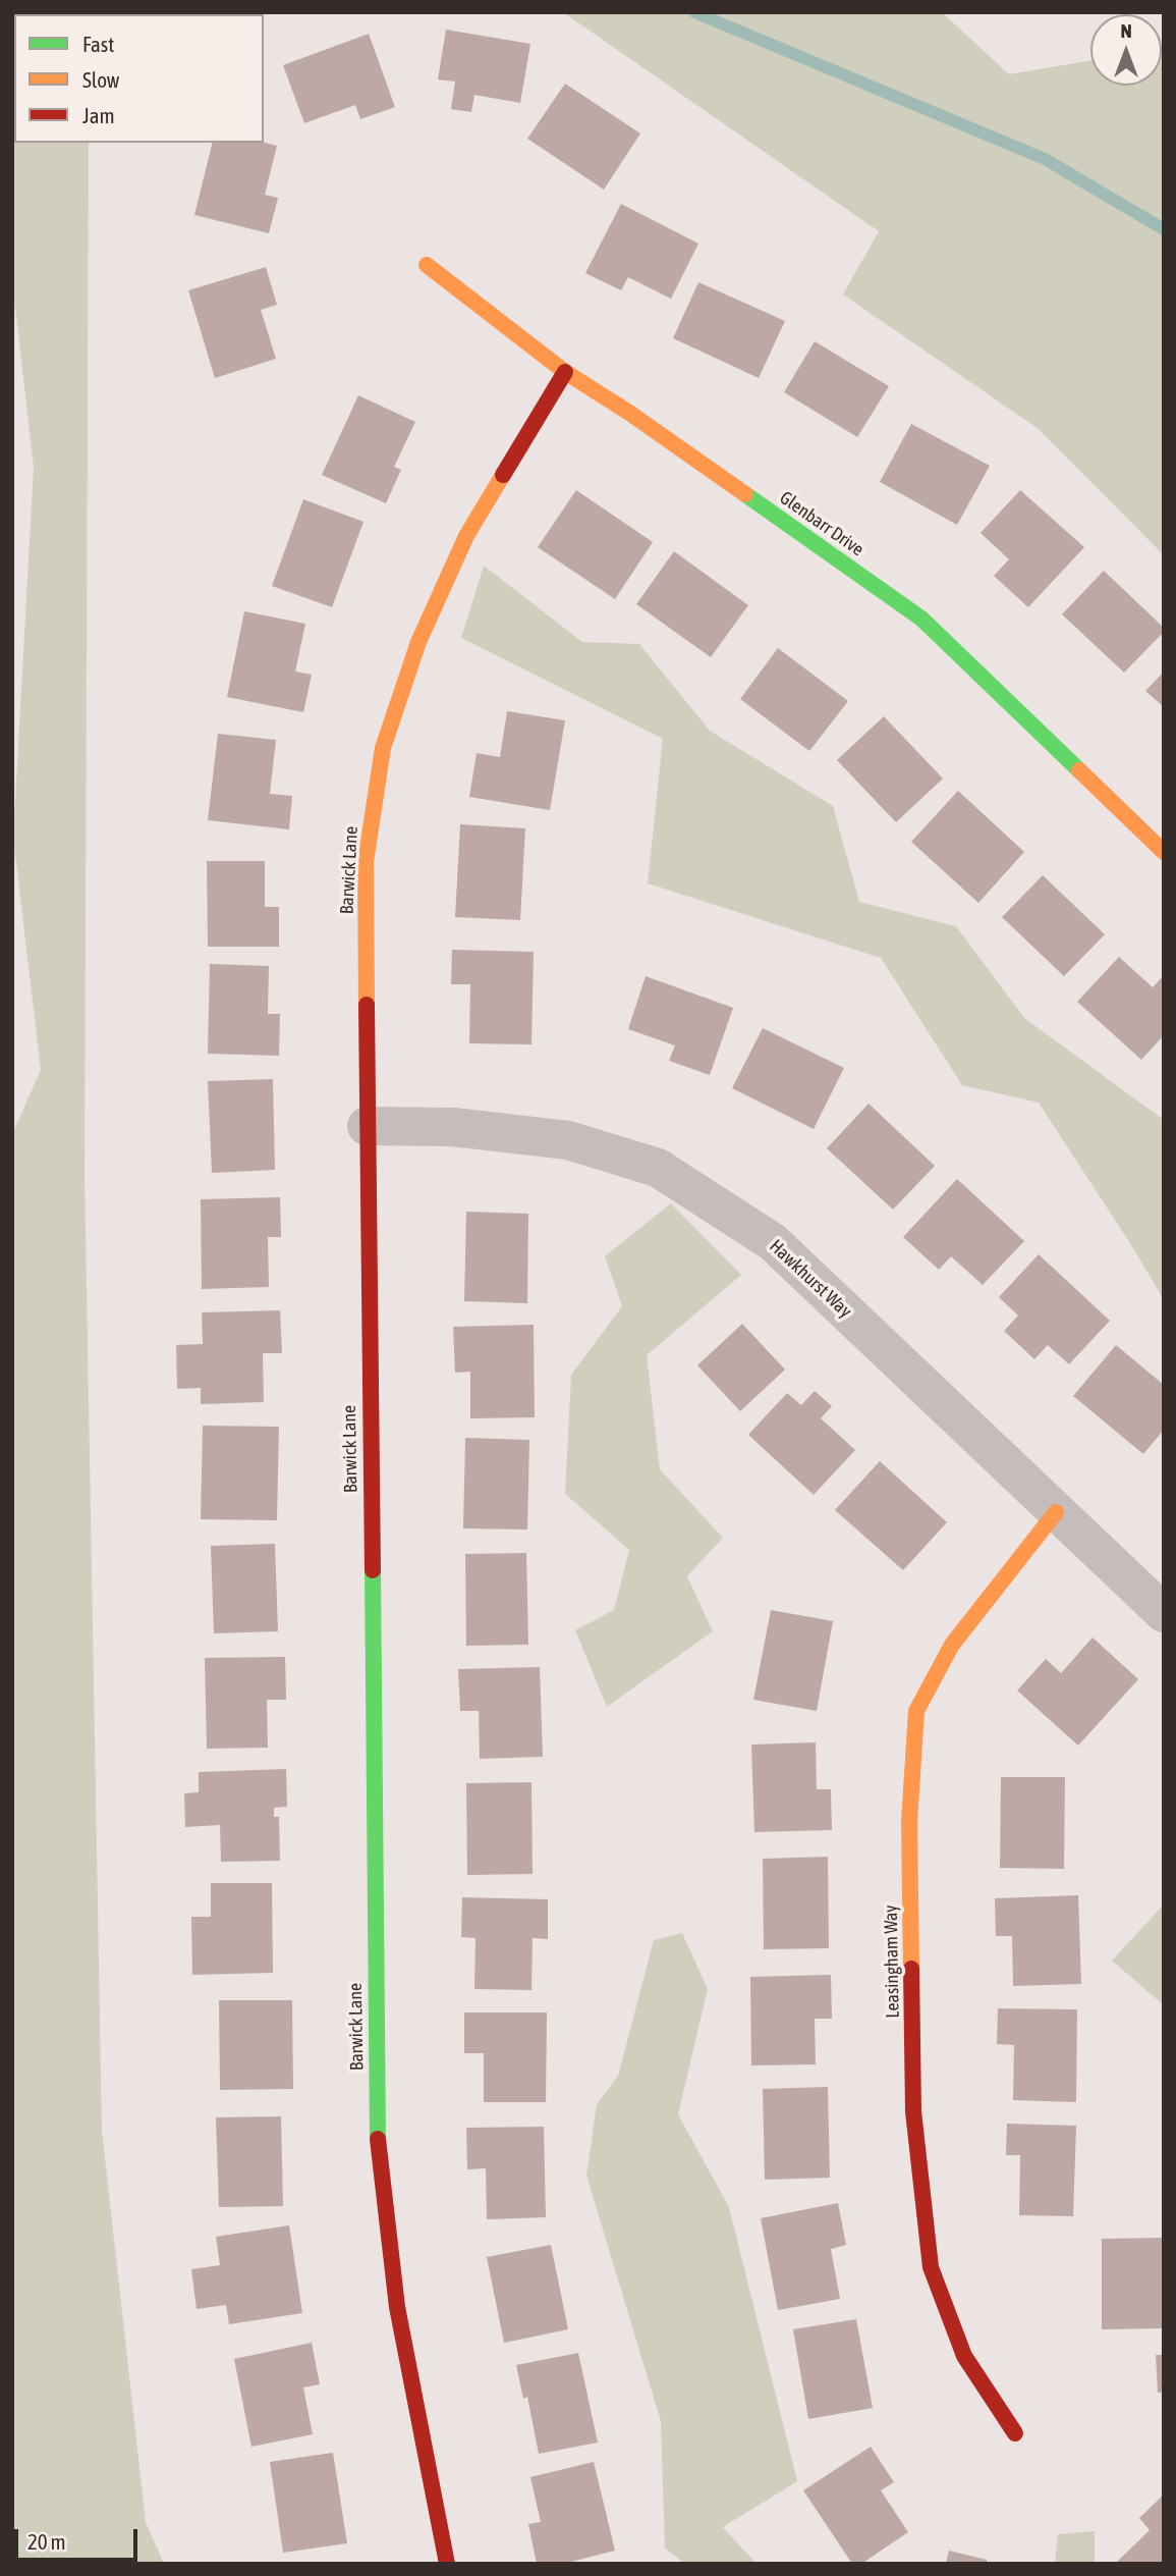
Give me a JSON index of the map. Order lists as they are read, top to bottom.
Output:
{
  "streets": {
    "street": [
      "Glenbarr Drive",
      "Barwick Lane",
      "Hawkhurst Way",
      "Leasingham Way"
    ]
  },
  "crossings": [
    ["Glenbarr Drive", "Barwick Lane"],
    ["Barwick Lane", "Hawkhurst Way"],
    ["Hawkhurst Way", "Leasingham Way"]
  ],
  "legend": ["Fast", "Slow", "Jam"],
  "scale_bar": "20 m",
  "north": "top"
}
